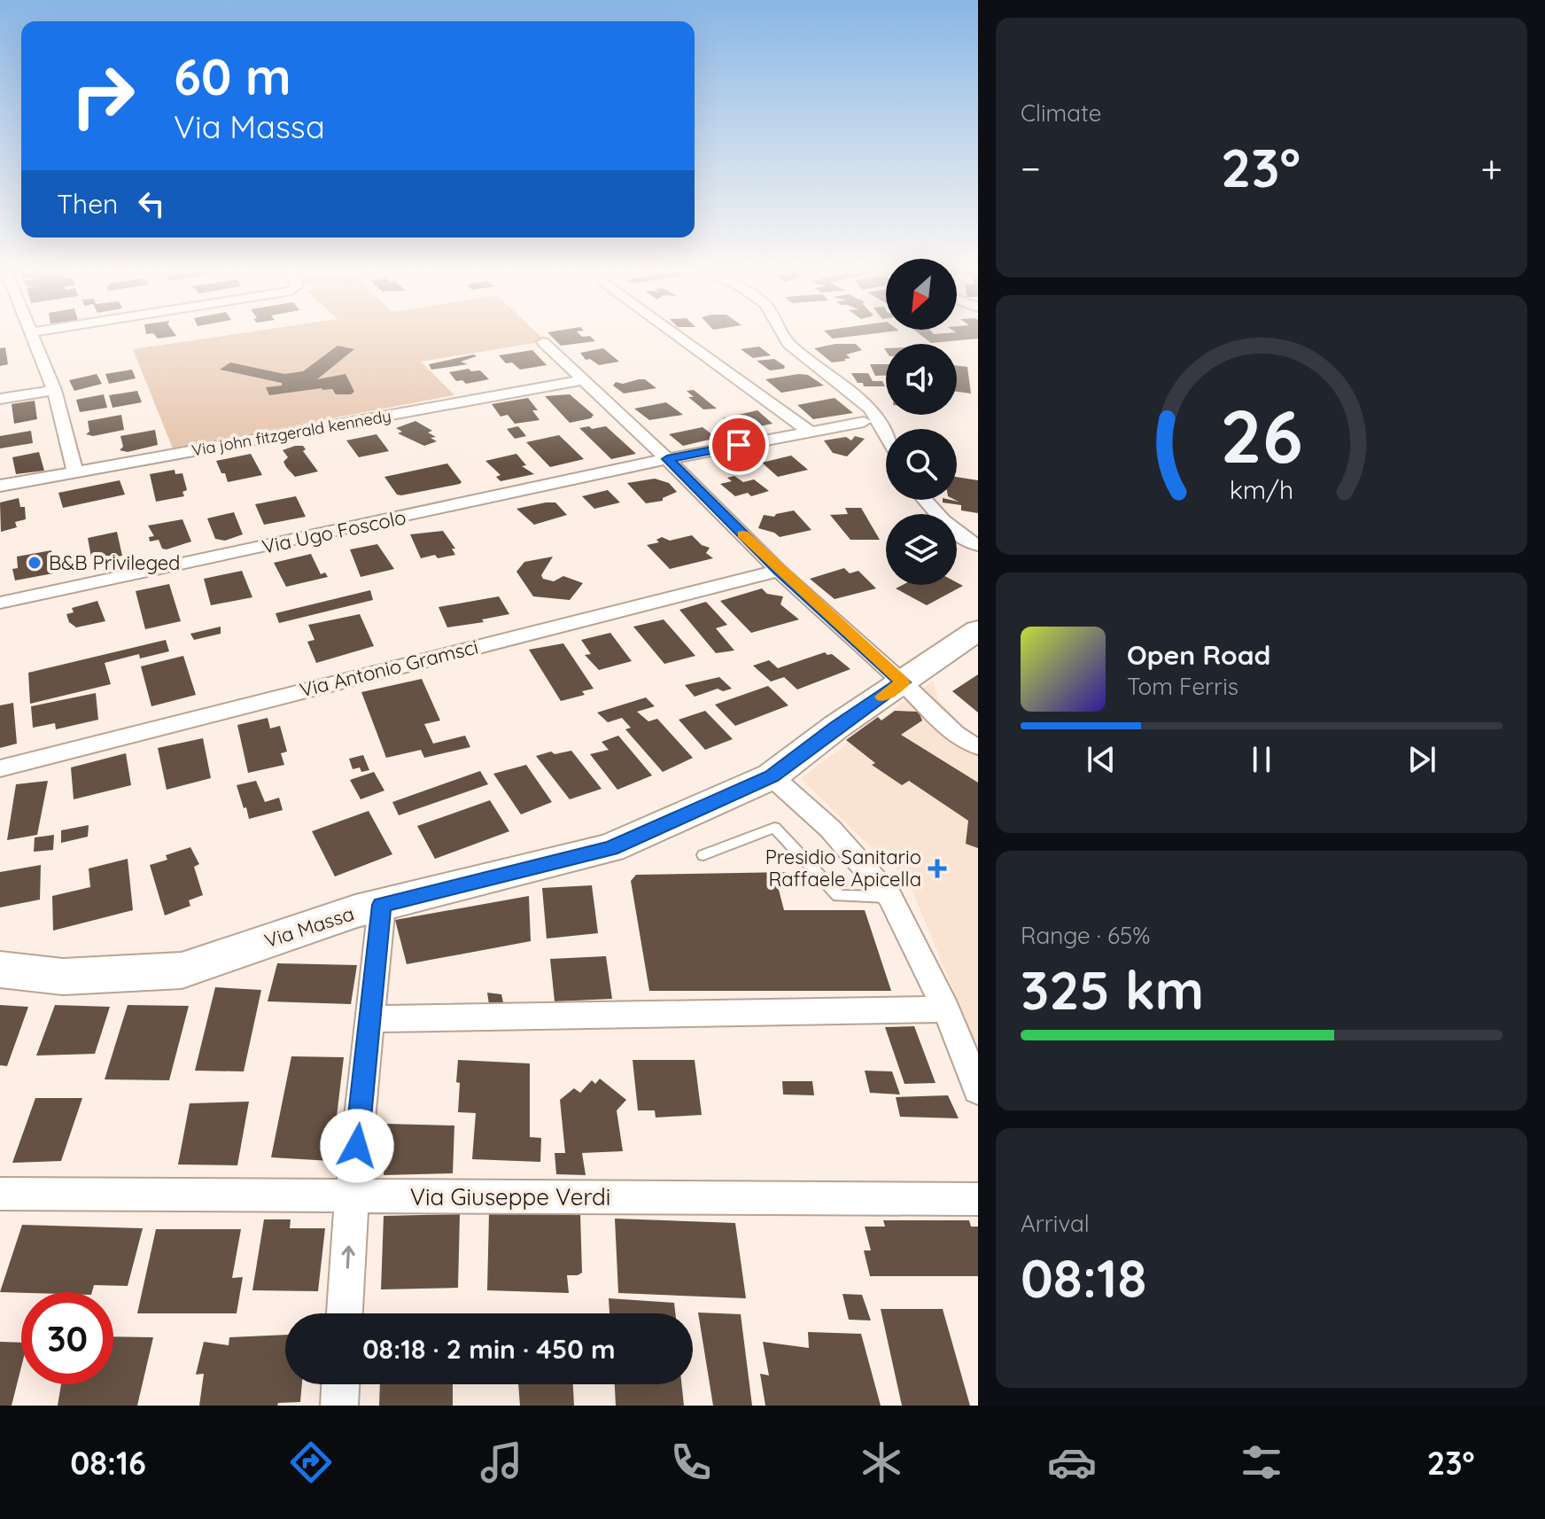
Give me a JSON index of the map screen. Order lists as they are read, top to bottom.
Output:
{
  "streets": {
    "street": [
      "Via john fitzgerald kennedy",
      "Via Ugo Foscolo",
      "Via Antonio Gramsci",
      "Via Massa",
      "Via Giuseppe Verdi"
    ]
  },
  "places": {
    "other": ["B&B Privileged"],
    "health": ["Presidio Sanitario Raffaele Apicella"]
  },
  "north": "bottom left",
  "page": {
    "tile": [
      "Climate",
      ["Range · 65%", "325 km"],
      ["Arrival", "08:18"]
    ],
    "turn": ["60 m", "Via Massa"],
    "heat": ["−", "23°", "+"],
    "then": "Then",
    "song": ["Open Road", "Tom Ferris"],
    "limit": "30",
    "trip": "08:18 · 2 min · 450 m",
    "tabs": ["08:16", "23°"],
    "gauge": ["26", "km/h"]
  }
}
